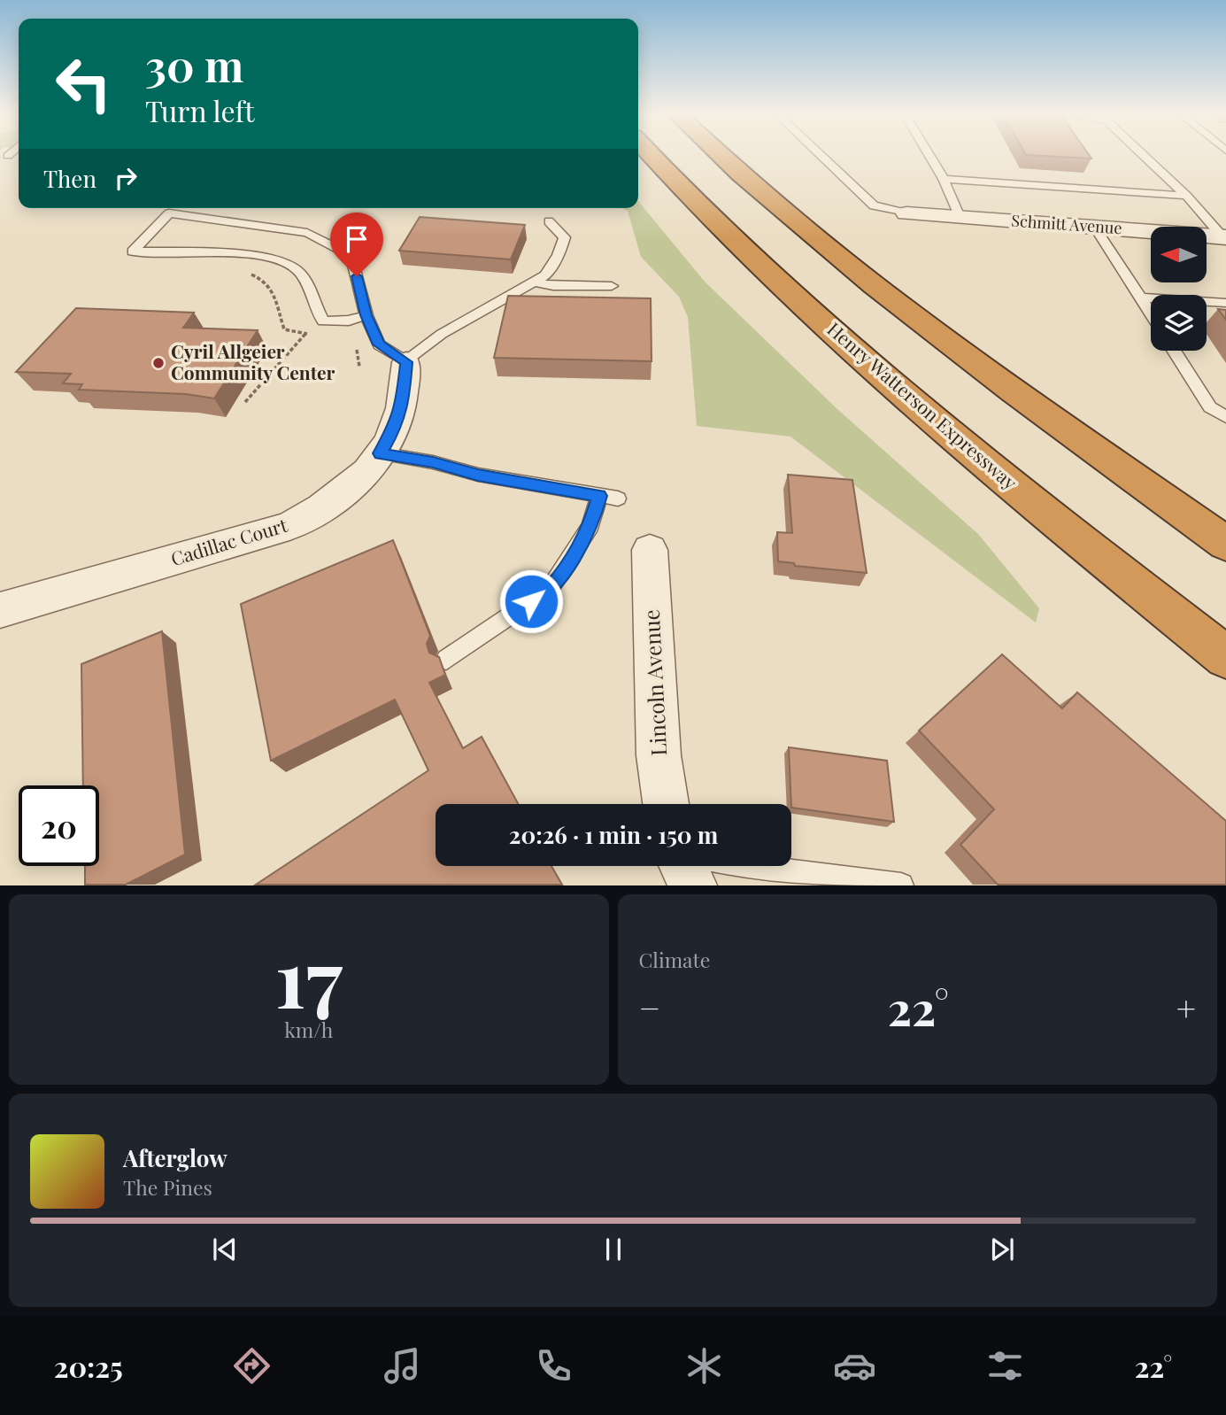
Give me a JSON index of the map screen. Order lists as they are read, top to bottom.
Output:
{
  "streets": {
    "highway": ["Henry Watterson Expressway"],
    "street": ["Schmitt Avenue", "Cadillac Court", "Lincoln Avenue"]
  },
  "places": ["Cyril Allgeier Community Center"],
  "north": "left",
  "page": {
    "turn": ["30 m", "Turn left"],
    "then": "Then",
    "limit": "20",
    "trip": "20:26 · 1 min · 150 m",
    "tile": [
      ["17", "km/h"],
      "Climate"
    ],
    "heat": ["−", "22°", "+"],
    "song": ["Afterglow", "The Pines"],
    "tabs": ["20:25", "22°"]
  }
}
